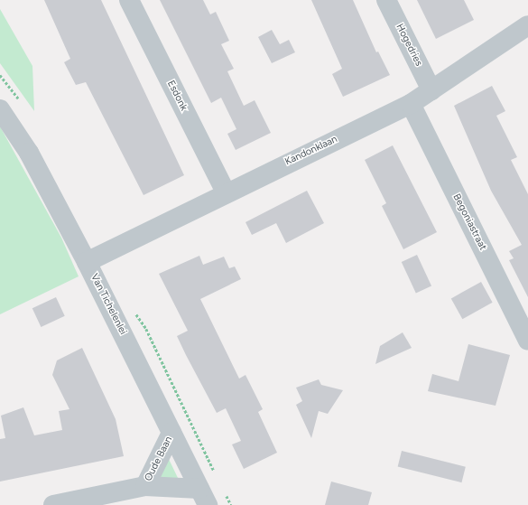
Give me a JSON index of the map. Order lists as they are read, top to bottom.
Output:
{
  "streets": {
    "street": [
      "Hogedries",
      "Esdonk",
      "Kandonklaan",
      "Begoniastraat",
      "Van Tichelenlei",
      "Oude Baan"
    ]
  },
  "crossings": [
    ["Hogedries", "Kandonklaan"],
    ["Esdonk", "Kandonklaan"],
    ["Kandonklaan", "Begoniastraat"],
    ["Kandonklaan", "Van Tichelenlei"],
    ["Van Tichelenlei", "Oude Baan"]
  ]
}
